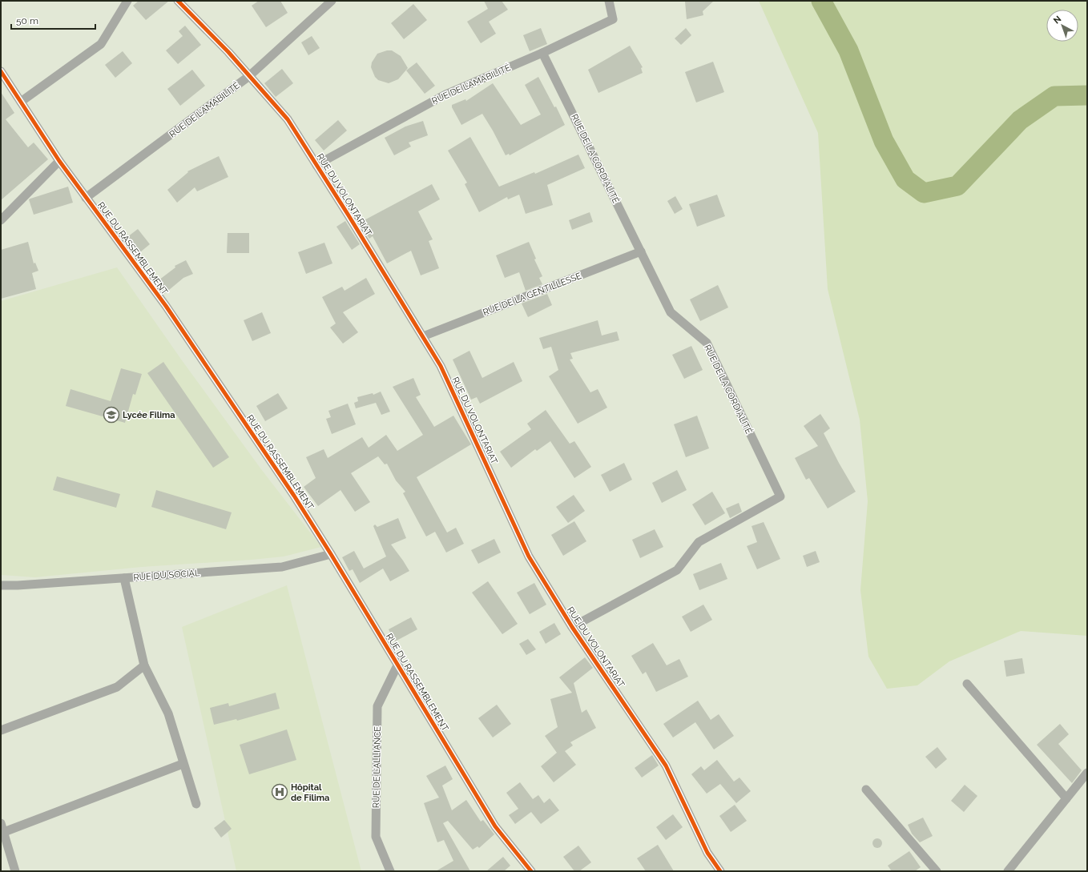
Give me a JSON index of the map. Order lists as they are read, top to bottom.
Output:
{
  "streets": {
    "street": [
      "RUE DE L'AMABILITÉ",
      "RUE DE LA CORDIALITÉ",
      "RUE DU VOLONTARIAT",
      "RUE DU RASSEMBLEMENT",
      "RUE DE LA GENTILLESSE",
      "RUE DU SOCIAL",
      "RUE DE L'ALLIANCE"
    ]
  },
  "crossings": [
    ["RUE DE L'AMABILITÉ", "RUE DE LA CORDIALITÉ"],
    ["RUE DE L'AMABILITÉ", "RUE DU VOLONTARIAT"],
    ["RUE DE L'AMABILITÉ", "RUE DU RASSEMBLEMENT"],
    ["RUE DE LA CORDIALITÉ", "RUE DU VOLONTARIAT"],
    ["RUE DE LA CORDIALITÉ", "RUE DE LA GENTILLESSE"],
    ["RUE DU VOLONTARIAT", "RUE DE LA GENTILLESSE"],
    ["RUE DU RASSEMBLEMENT", "RUE DU SOCIAL"],
    ["RUE DU RASSEMBLEMENT", "RUE DE L'ALLIANCE"]
  ],
  "places": {
    "school or university": ["Lycée Filima"],
    "hospital": ["Hôpital de Filima"]
  },
  "scale_bar": "50 m",
  "north": "top left"
}
